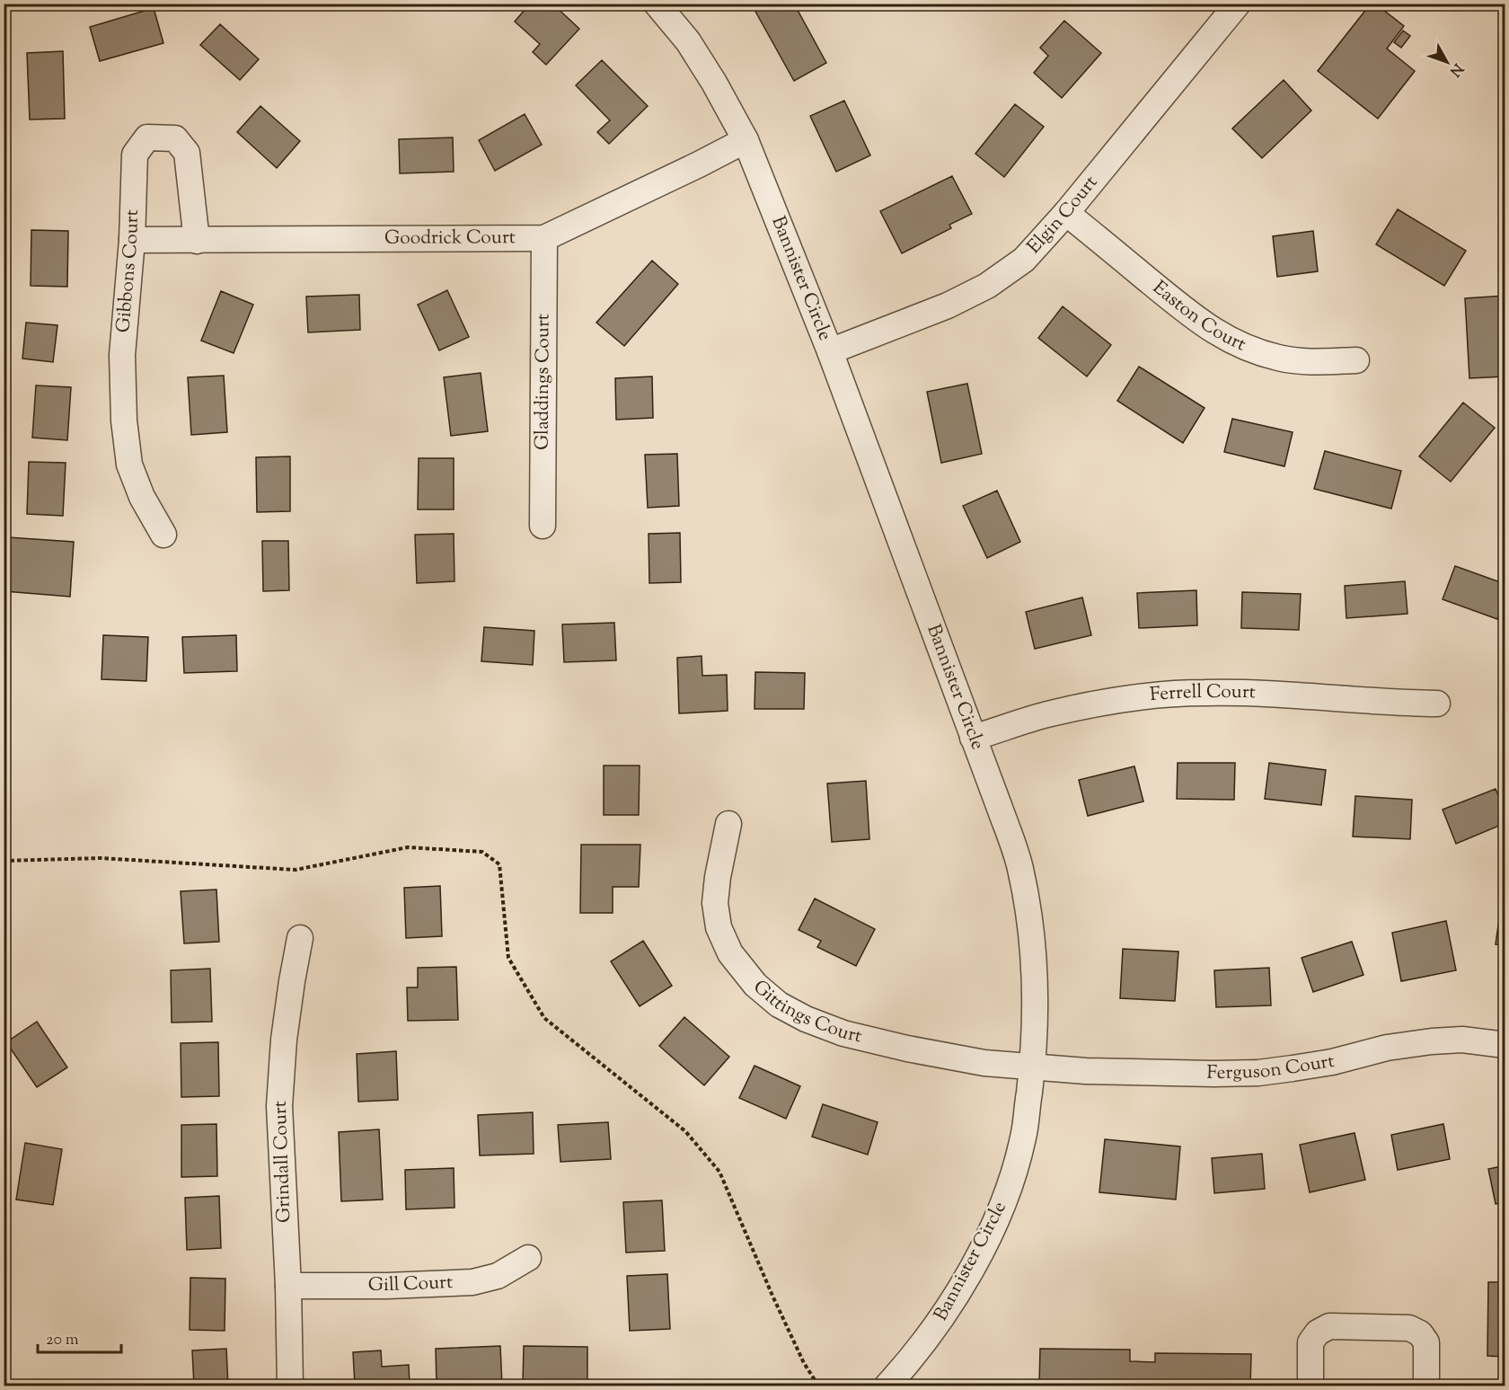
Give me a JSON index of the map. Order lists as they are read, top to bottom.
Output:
{
  "streets": {
    "street": [
      "Elgin Court",
      "Goodrick Court",
      "Gibbons Court",
      "Bannister Circle",
      "Easton Court",
      "Gladdings Court",
      "Ferrell Court",
      "Gittings Court",
      "Ferguson Court",
      "Grindall Court",
      "Gill Court"
    ]
  },
  "crossings": [
    ["Elgin Court", "Bannister Circle"],
    ["Elgin Court", "Easton Court"],
    ["Goodrick Court", "Gibbons Court"],
    ["Goodrick Court", "Bannister Circle"],
    ["Goodrick Court", "Gladdings Court"],
    ["Bannister Circle", "Ferrell Court"],
    ["Bannister Circle", "Gittings Court"],
    ["Bannister Circle", "Ferguson Court"],
    ["Gittings Court", "Ferguson Court"],
    ["Grindall Court", "Gill Court"]
  ],
  "scale_bar": "20 m",
  "north": "bottom right"
}
